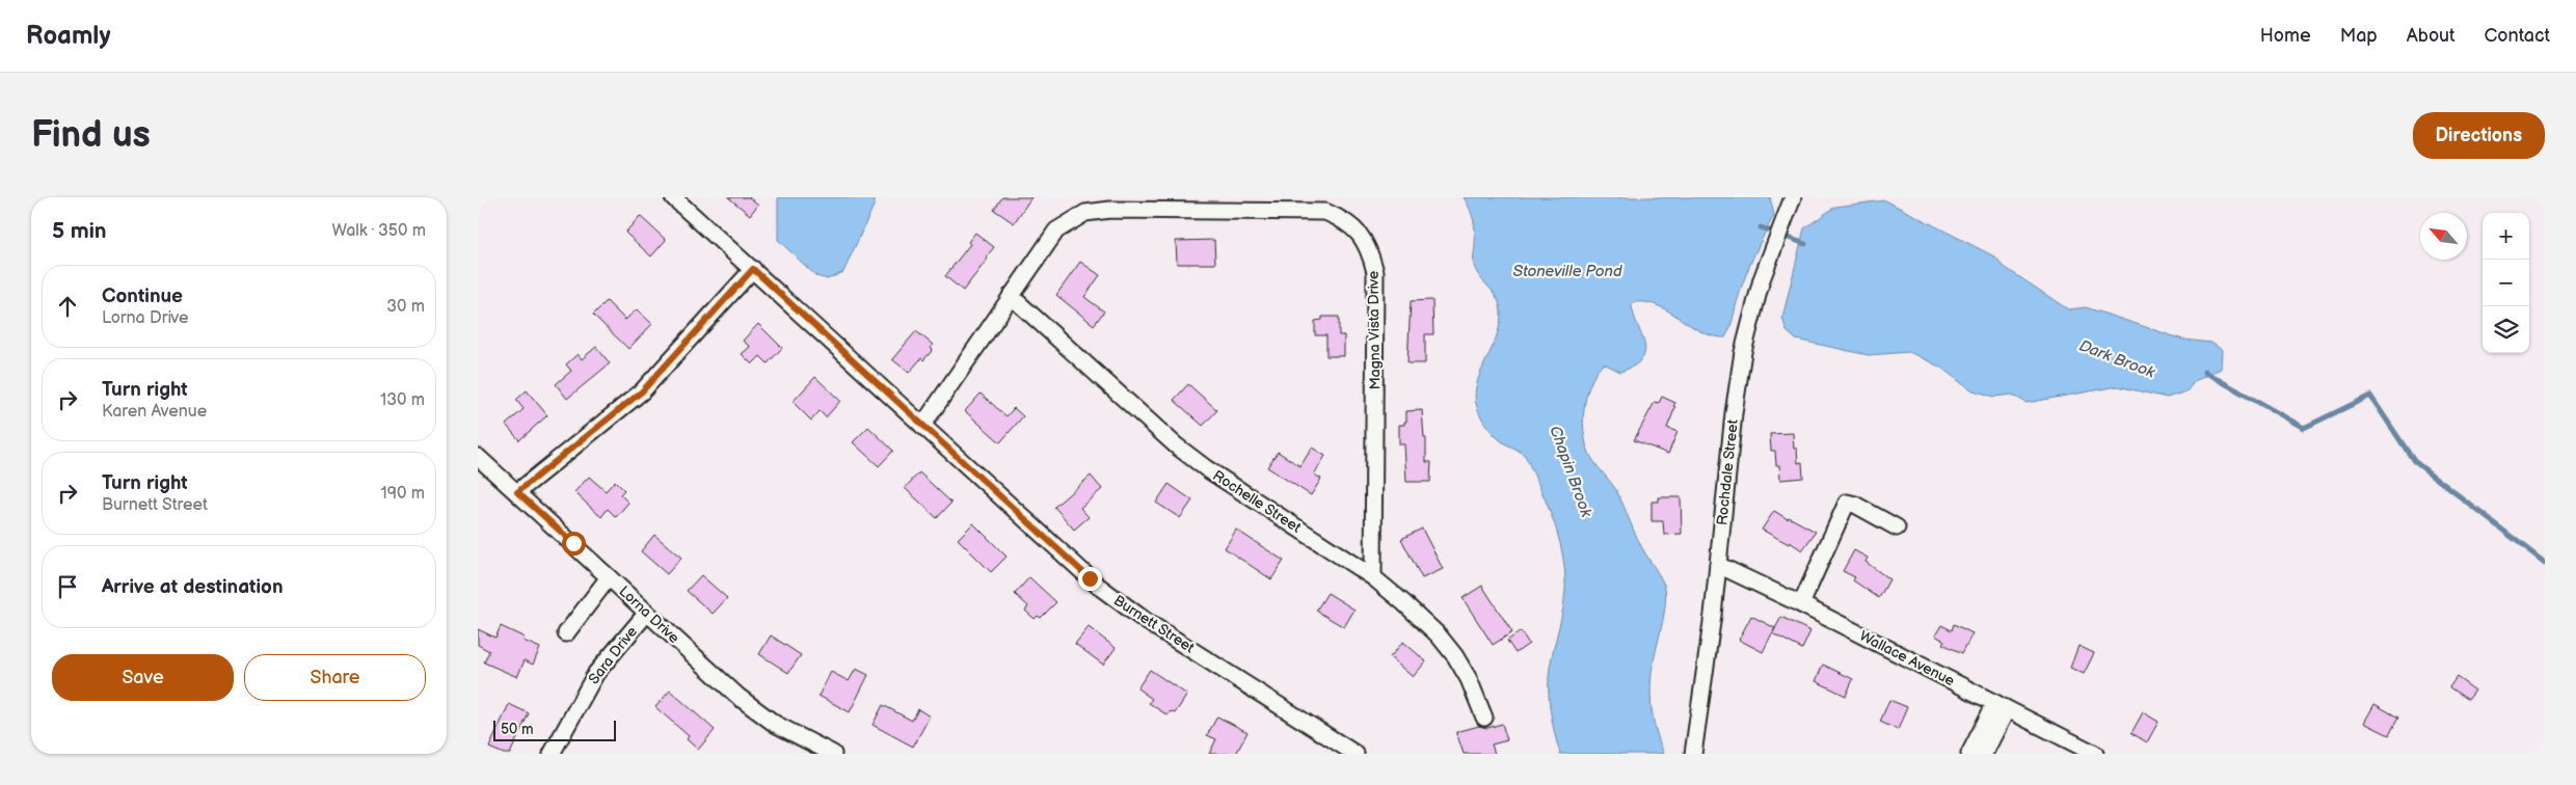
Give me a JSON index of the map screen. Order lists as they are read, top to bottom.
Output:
{
  "streets": {
    "street": [
      "Magna Vista Drive",
      "Rochdale Street",
      "Rochelle Street",
      "Lorna Drive",
      "Burnett Street",
      "Sara Drive",
      "Wallace Avenue"
    ]
  },
  "crossings": [
    ["Magna Vista Drive", "Rochelle Street"],
    ["Magna Vista Drive", "Burnett Street"],
    ["Rochdale Street", "Wallace Avenue"],
    ["Lorna Drive", "Sara Drive"]
  ],
  "water": ["Stoneville Pond", "Dark Brook", "Chapin Brook"],
  "scale_bar": "50 m",
  "north": "top left",
  "page": {
    "header": "Roamly",
    "nav": [
      "Home",
      "Map",
      "About",
      "Contact"
    ],
    "buttons": [
      "Directions",
      ["Save", "Share"]
    ],
    "title": "Find us",
    "heading": ["5 min", "Walk · 350 m"],
    "map_buttons": ["+", "−"],
    "list": [
      ["Continue", "Lorna Drive", "30 m"],
      ["Turn right", "Karen Avenue", "130 m"],
      ["Turn right", "Burnett Street", "190 m"],
      "Arrive at destination"
    ],
    "scale": "50 m"
  }
}
